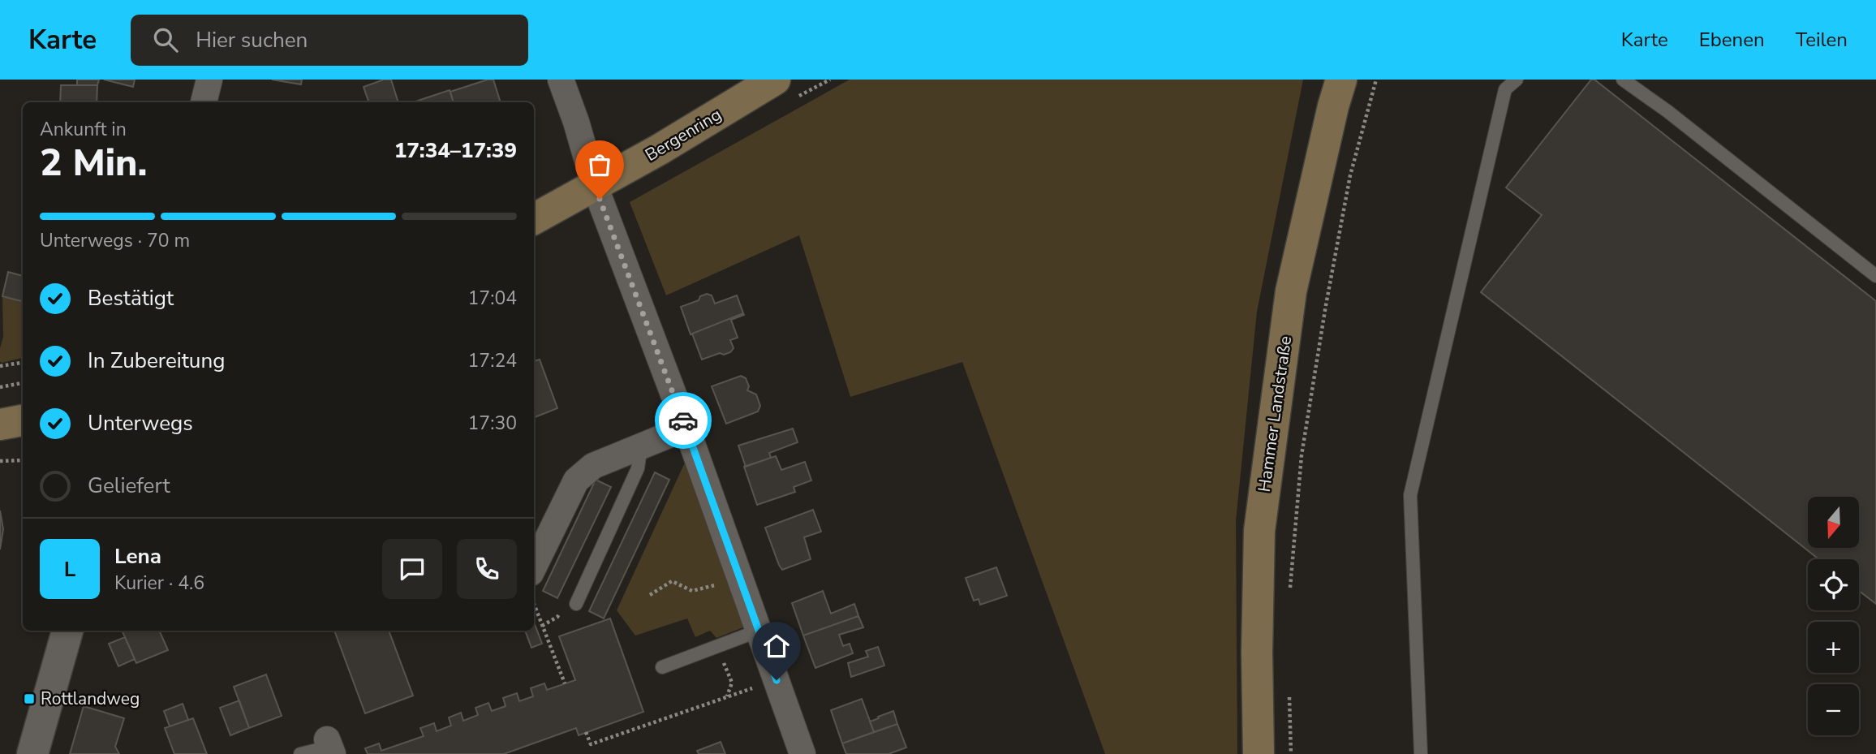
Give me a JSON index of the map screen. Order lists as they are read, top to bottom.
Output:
{
  "streets": {
    "main road": ["Bergenring", "Hammer Landstraße"]
  },
  "places": {
    "transit": ["Rottlandweg"]
  },
  "north": "bottom",
  "page": {
    "header": "Karte",
    "search": "Hier suchen",
    "nav": ["Karte", "Ebenen", "Teilen"],
    "heading": ["2 Min.", "Ankunft in", "17:34–17:39"],
    "panel": ["Lena", "Kurier · 4.6"],
    "bar": "Unterwegs · 70 m",
    "list": [
      ["Bestätigt", "17:04"],
      ["In Zubereitung", "17:24"],
      ["Unterwegs", "17:30"],
      "Geliefert"
    ],
    "map_buttons": ["+", "−"],
    "round": "L"
  }
}
